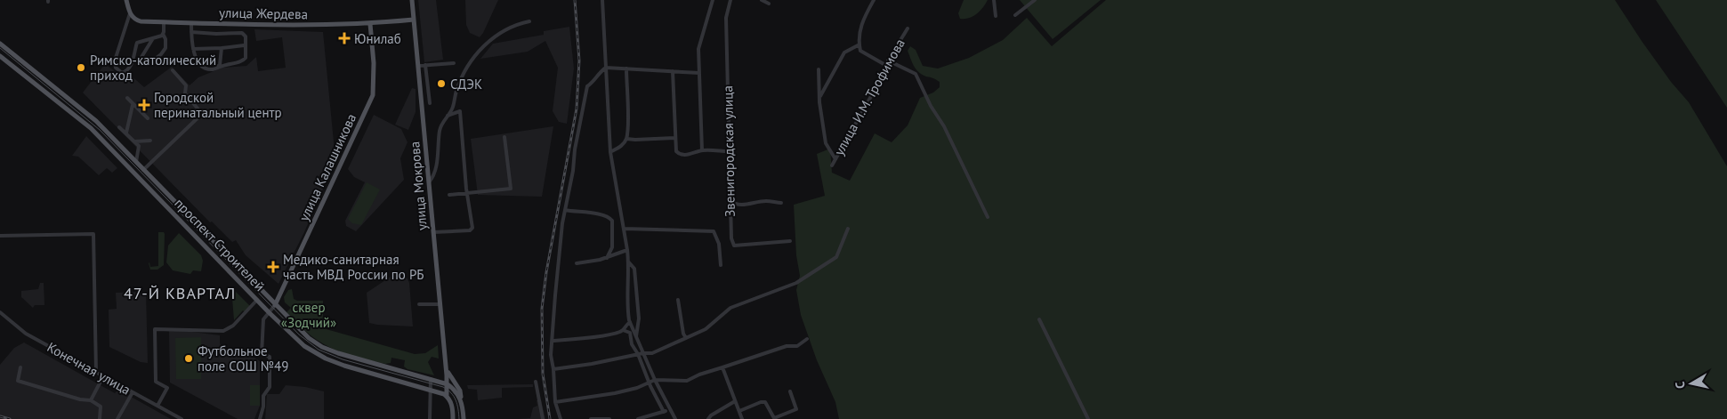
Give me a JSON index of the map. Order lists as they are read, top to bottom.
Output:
{
  "streets": {
    "main road": [
      "улица Жердева",
      "улица Калашникова",
      "улица Мокрова",
      "проспект Строителей"
    ],
    "street": ["улица И.М. Трофимова", "Звенигородская улица", "Конечная улица"]
  },
  "crossings": [
    ["улица Жердева", "улица Калашникова"],
    ["улица Жердева", "улица Мокрова"],
    ["улица Калашникова", "проспект Строителей"],
    ["улица Мокрова", "проспект Строителей"]
  ],
  "districts": ["47-Й КВАРТАЛ"],
  "parks": ["сквер «Зодчий»"],
  "places": {
    "health": ["Юнилаб", "Городской перинатальный центр", "Медико-санитарная часть МВД России по РБ"],
    "other": ["Римско-католический приход", "СДЭК", "Футбольное поле СОШ №49"]
  },
  "north": "left"
}
